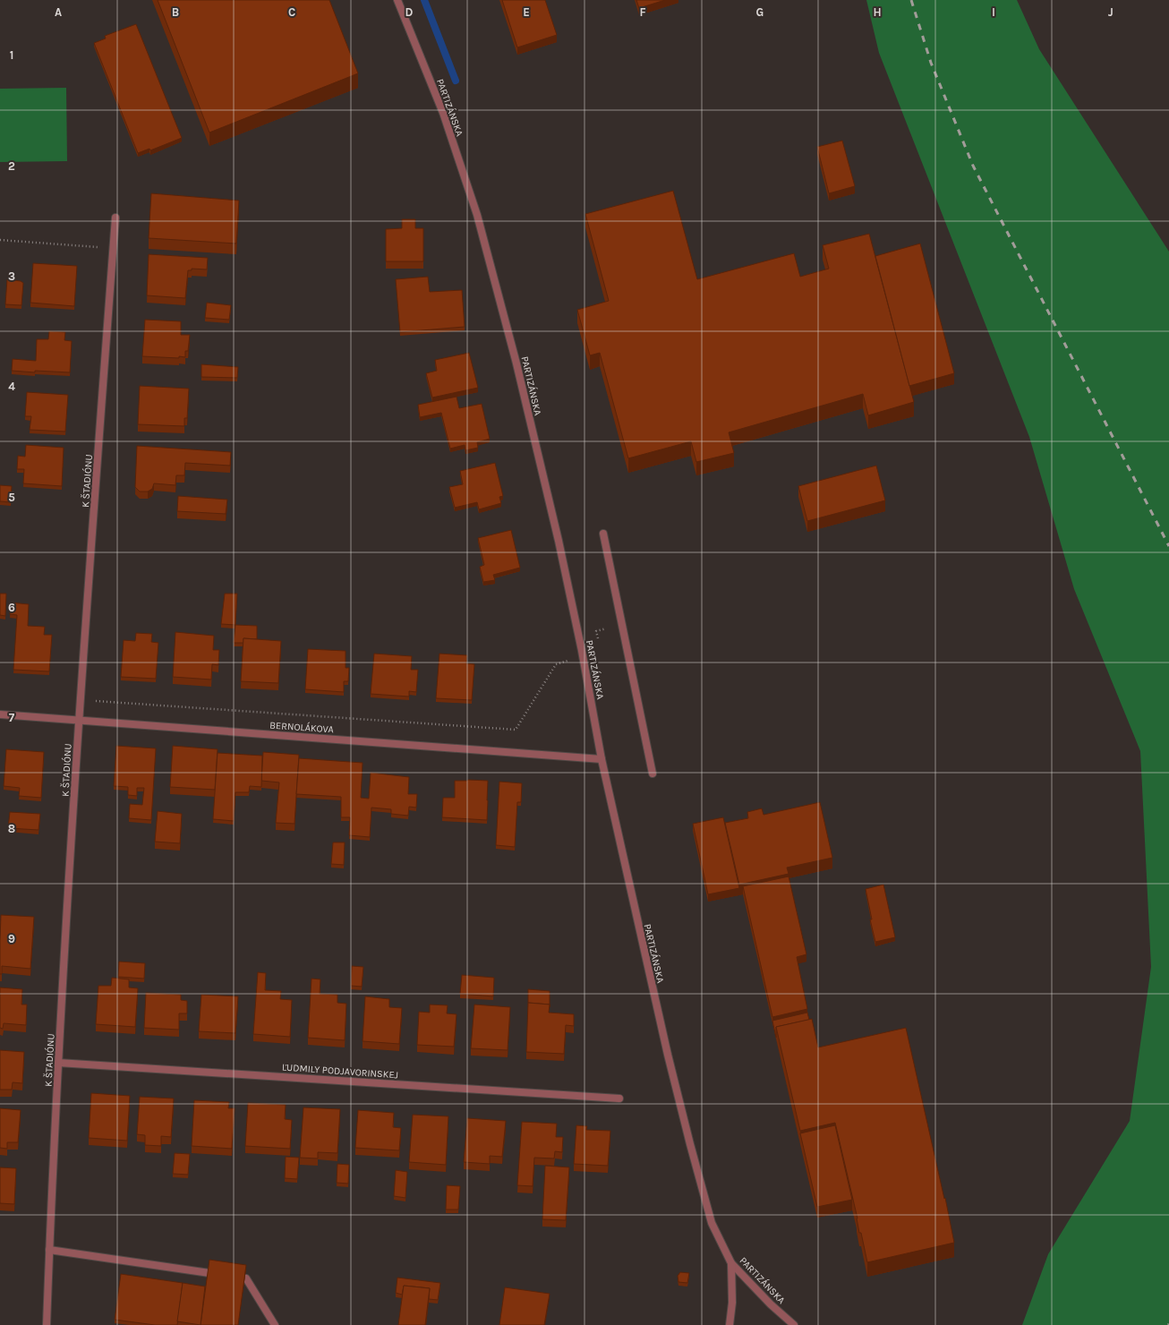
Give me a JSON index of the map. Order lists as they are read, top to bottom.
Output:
{
  "streets": {
    "street": [
      "PARTIZÁNSKA",
      "K ŠTADIÓNU",
      "BERNOLÁKOVA",
      "ĽUDMILY PODJAVORINSKEJ"
    ]
  },
  "crossings": [
    ["PARTIZÁNSKA", "BERNOLÁKOVA"],
    ["K ŠTADIÓNU", "BERNOLÁKOVA"],
    ["K ŠTADIÓNU", "ĽUDMILY PODJAVORINSKEJ"]
  ],
  "grid": {
    "columns": [
      "A",
      "B",
      "C",
      "D",
      "E",
      "F",
      "G",
      "H",
      "I",
      "J"
    ],
    "rows": [
      "1",
      "2",
      "3",
      "4",
      "5",
      "6",
      "7",
      "8",
      "9"
    ]
  }
}
